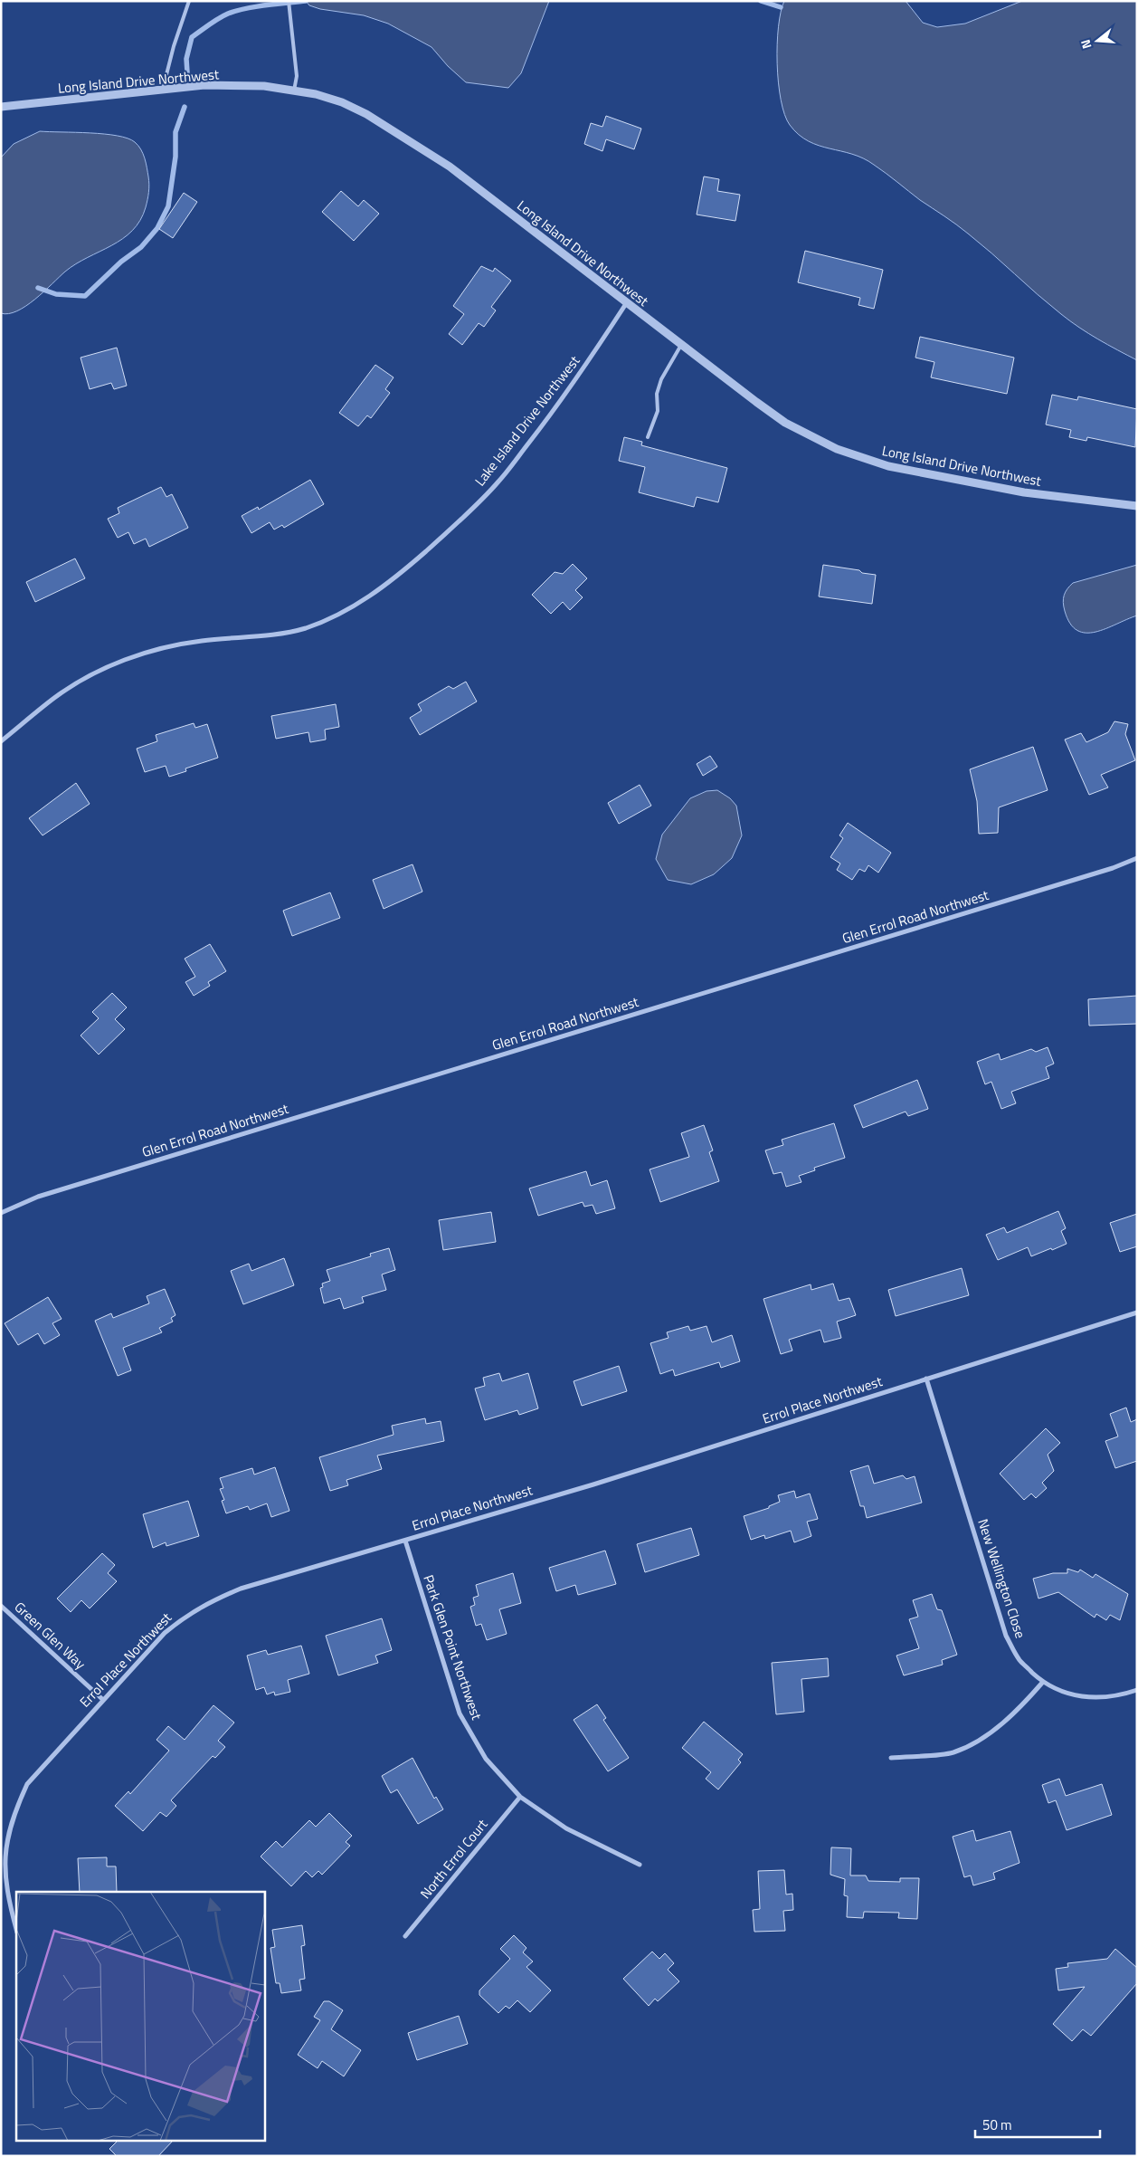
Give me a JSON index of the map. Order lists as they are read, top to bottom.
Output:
{
  "streets": {
    "street": [
      "Long Island Drive Northwest",
      "Lake Island Drive Northwest",
      "Glen Errol Road Northwest",
      "Errol Place Northwest",
      "New Wellington Close",
      "Green Glen Way",
      "Park Glen Point Northwest",
      "North Errol Court"
    ]
  },
  "crossings": [
    ["Long Island Drive Northwest", "Lake Island Drive Northwest"],
    ["Errol Place Northwest", "New Wellington Close"],
    ["Errol Place Northwest", "Green Glen Way"],
    ["Errol Place Northwest", "Park Glen Point Northwest"],
    ["Park Glen Point Northwest", "North Errol Court"]
  ],
  "scale_bar": "50 m",
  "north": "left"
}
